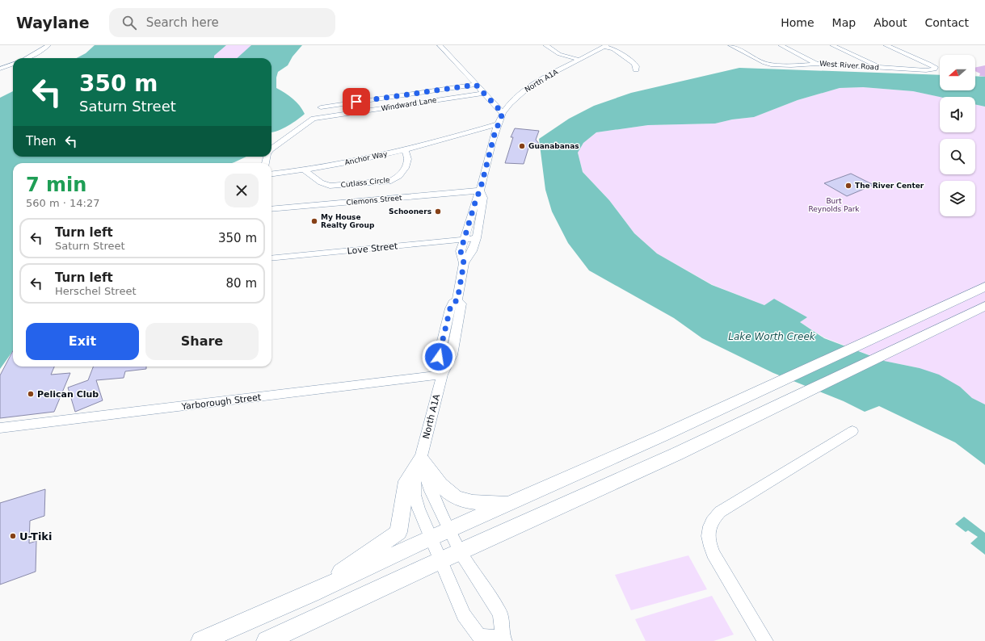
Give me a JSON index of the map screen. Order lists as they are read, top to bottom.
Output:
{
  "streets": {
    "street": [
      "West River Road",
      "North A1A",
      "Windward Lane",
      "Anchor Way",
      "Cutlass Circle",
      "Clemons Street",
      "Love Street",
      "Yarborough Street"
    ]
  },
  "crossings": [
    ["North A1A", "Anchor Way"],
    ["North A1A", "Clemons Street"],
    ["North A1A", "Love Street"],
    ["North A1A", "Yarborough Street"],
    ["Anchor Way", "Cutlass Circle"]
  ],
  "water": ["Lake Worth Creek"],
  "parks": ["Burt Reynolds Park"],
  "places": [
    "Guanabanas",
    "The River Center",
    "Schooners",
    "My House Realty Group",
    "Pelican Club",
    "U-Tiki"
  ],
  "north": "left",
  "page": {
    "header": "Waylane",
    "search": "Search here",
    "nav": [
      "Home",
      "Map",
      "About",
      "Contact"
    ],
    "turn": ["350 m", "Saturn Street"],
    "then": "Then",
    "heading": ["7 min", "560 m · 14:27"],
    "list": [
      {
        "name": "Turn left",
        "note": "Saturn Street",
        "value": "350 m"
      },
      {
        "name": "Turn left",
        "note": "Herschel Street",
        "value": "80 m"
      }
    ],
    "buttons": ["Exit", "Share"]
  }
}
